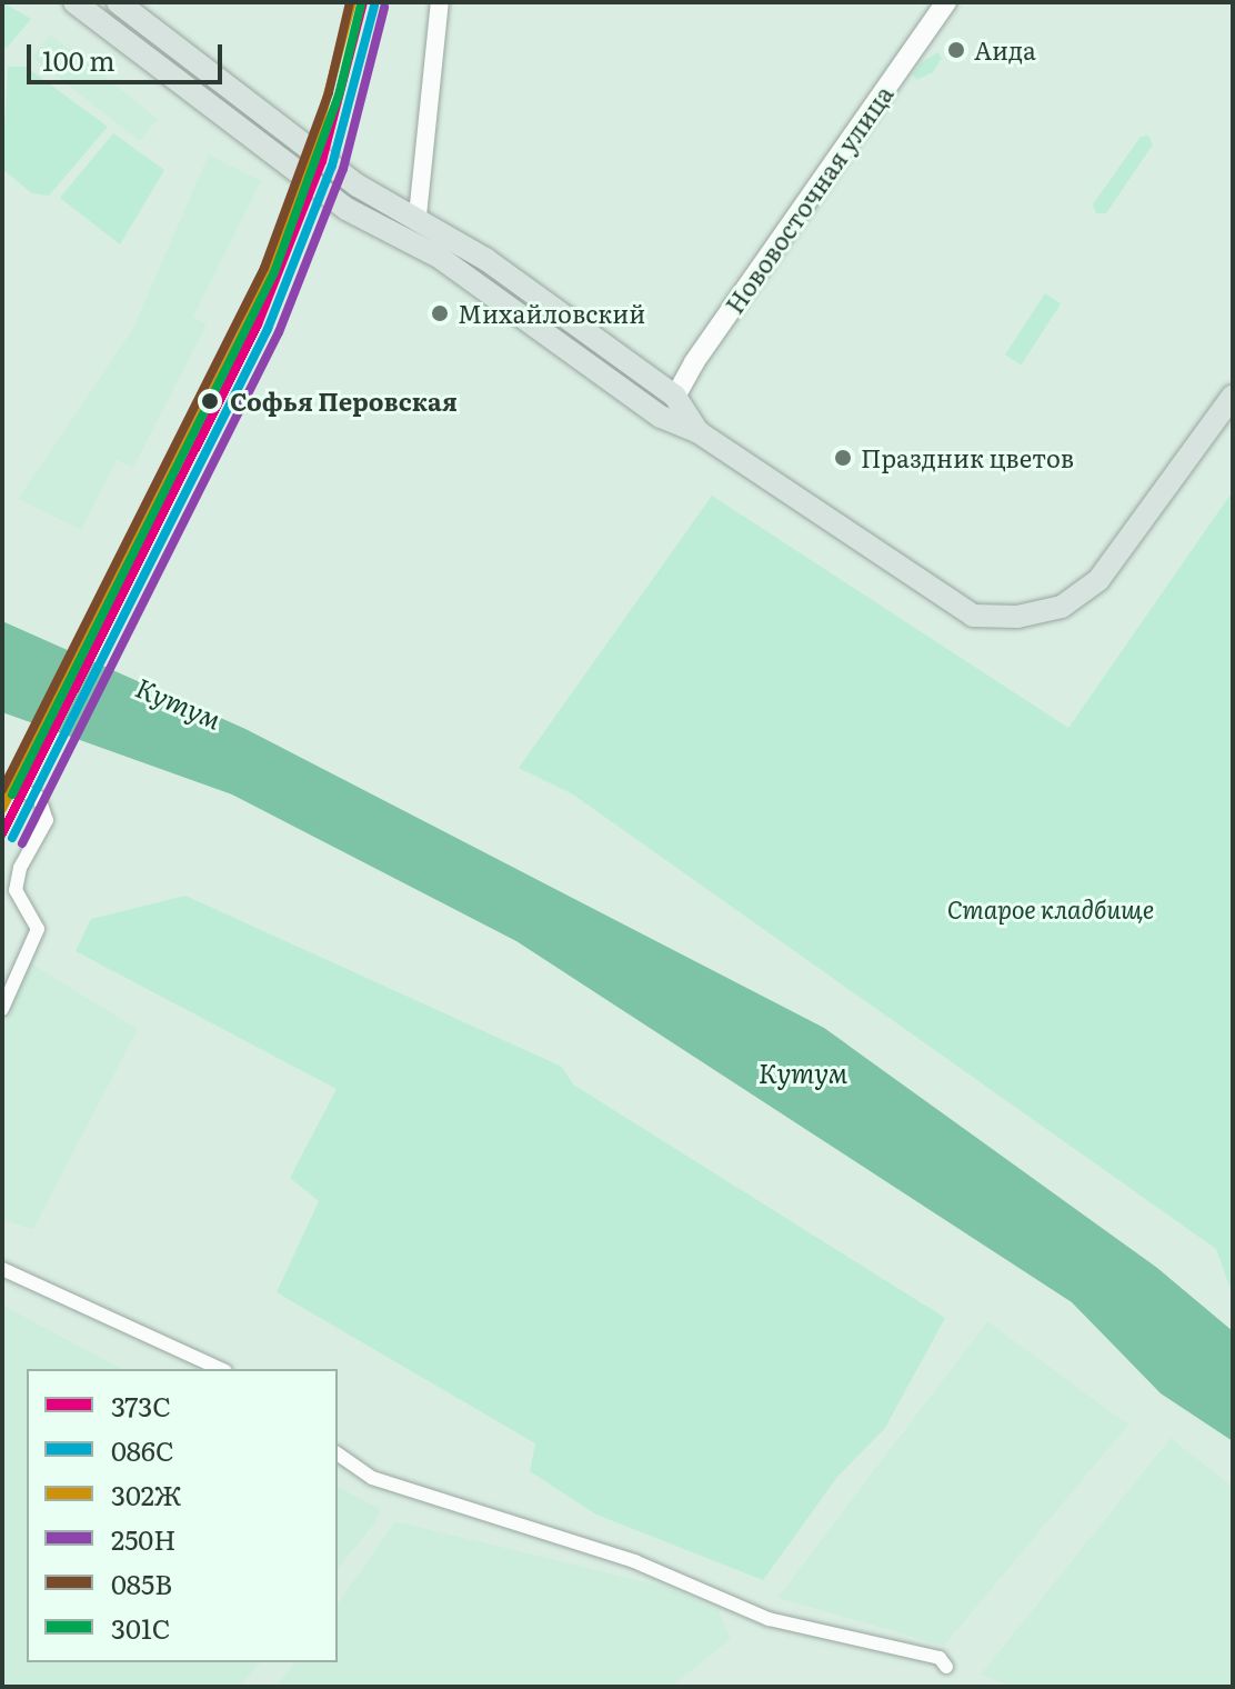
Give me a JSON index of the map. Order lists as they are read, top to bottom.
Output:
{
  "streets": {
    "main road": ["Нововосточная улица"]
  },
  "water": ["Кутум"],
  "parks": ["Старое кладбище"],
  "places": [
    "Аида",
    "Михайловский",
    "Софья Перовская",
    "Праздник цветов"
  ],
  "lines": [
    "transit line 373C",
    "transit line 302Ж",
    "transit line 085В",
    "transit line 301С",
    "transit line 086С",
    "transit line 250Н"
  ],
  "legend": [
    "373C",
    "086С",
    "302Ж",
    "250Н",
    "085В",
    "301С"
  ],
  "scale_bar": "100 m"
}
